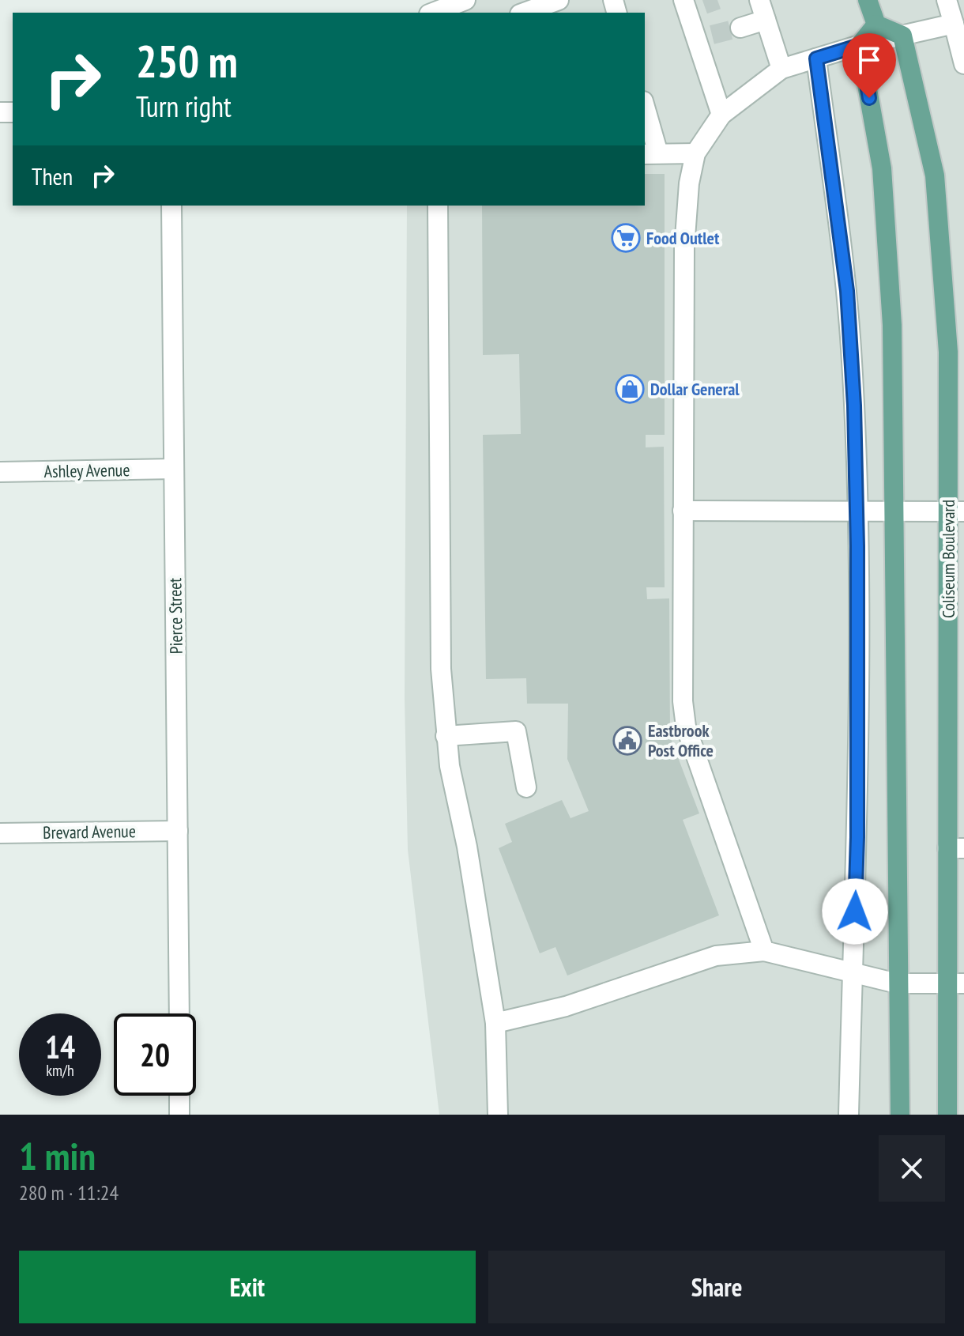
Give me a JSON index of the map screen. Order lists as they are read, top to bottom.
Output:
{
  "streets": {
    "main road": ["Coliseum Boulevard"],
    "street": ["Ashley Avenue", "Pierce Street", "Brevard Avenue"]
  },
  "crossings": [
    ["Ashley Avenue", "Pierce Street"],
    ["Pierce Street", "Brevard Avenue"]
  ],
  "places": {
    "supermarket": ["Food Outlet"],
    "shop": ["Dollar General"],
    "public building": ["Eastbrook Post Office"]
  },
  "page": {
    "turn": ["250 m", "Turn right"],
    "then": "Then",
    "speed": "14 km/h",
    "limit": "20",
    "heading": ["1 min", "280 m · 11:24"],
    "buttons": ["Exit", "Share"]
  }
}
